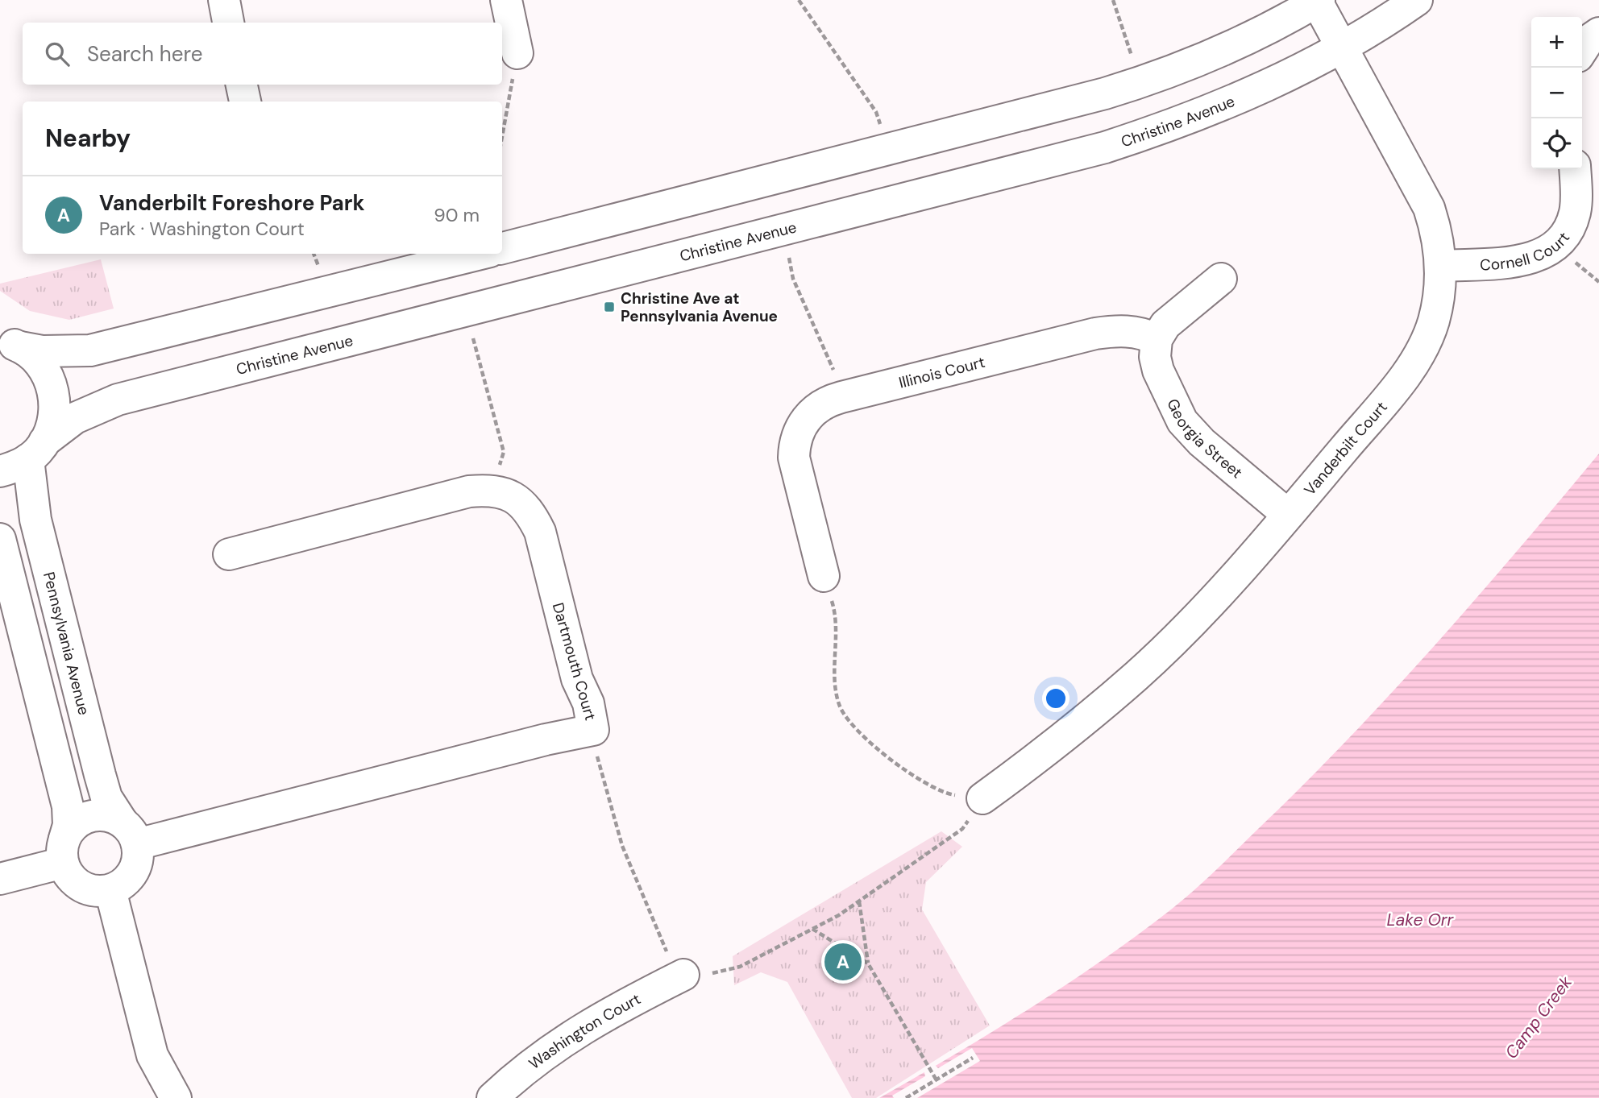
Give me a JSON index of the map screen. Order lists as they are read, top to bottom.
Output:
{
  "streets": {
    "street": [
      "Christine Avenue",
      "Cornell Court",
      "Illinois Court",
      "Georgia Street",
      "Vanderbilt Court",
      "Pennsylvania Avenue",
      "Dartmouth Court",
      "Washington Court"
    ]
  },
  "crossings": [
    ["Christine Avenue", "Vanderbilt Court"],
    ["Christine Avenue", "Pennsylvania Avenue"],
    ["Cornell Court", "Vanderbilt Court"],
    ["Illinois Court", "Georgia Street"],
    ["Georgia Street", "Vanderbilt Court"],
    ["Pennsylvania Avenue", "Dartmouth Court"]
  ],
  "water": ["Lake Orr", "Camp Creek"],
  "places": {
    "transit": ["Christine Ave at Pennsylvania Avenue"]
  },
  "page": {
    "map_buttons": ["+", "−"],
    "search": "Search here",
    "heading": "Nearby",
    "list": [
      {
        "mark": "A",
        "name": "Vanderbilt Foreshore Park",
        "note": "Park · Washington Court",
        "value": "90 m"
      }
    ],
    "pins": "A"
  }
}
